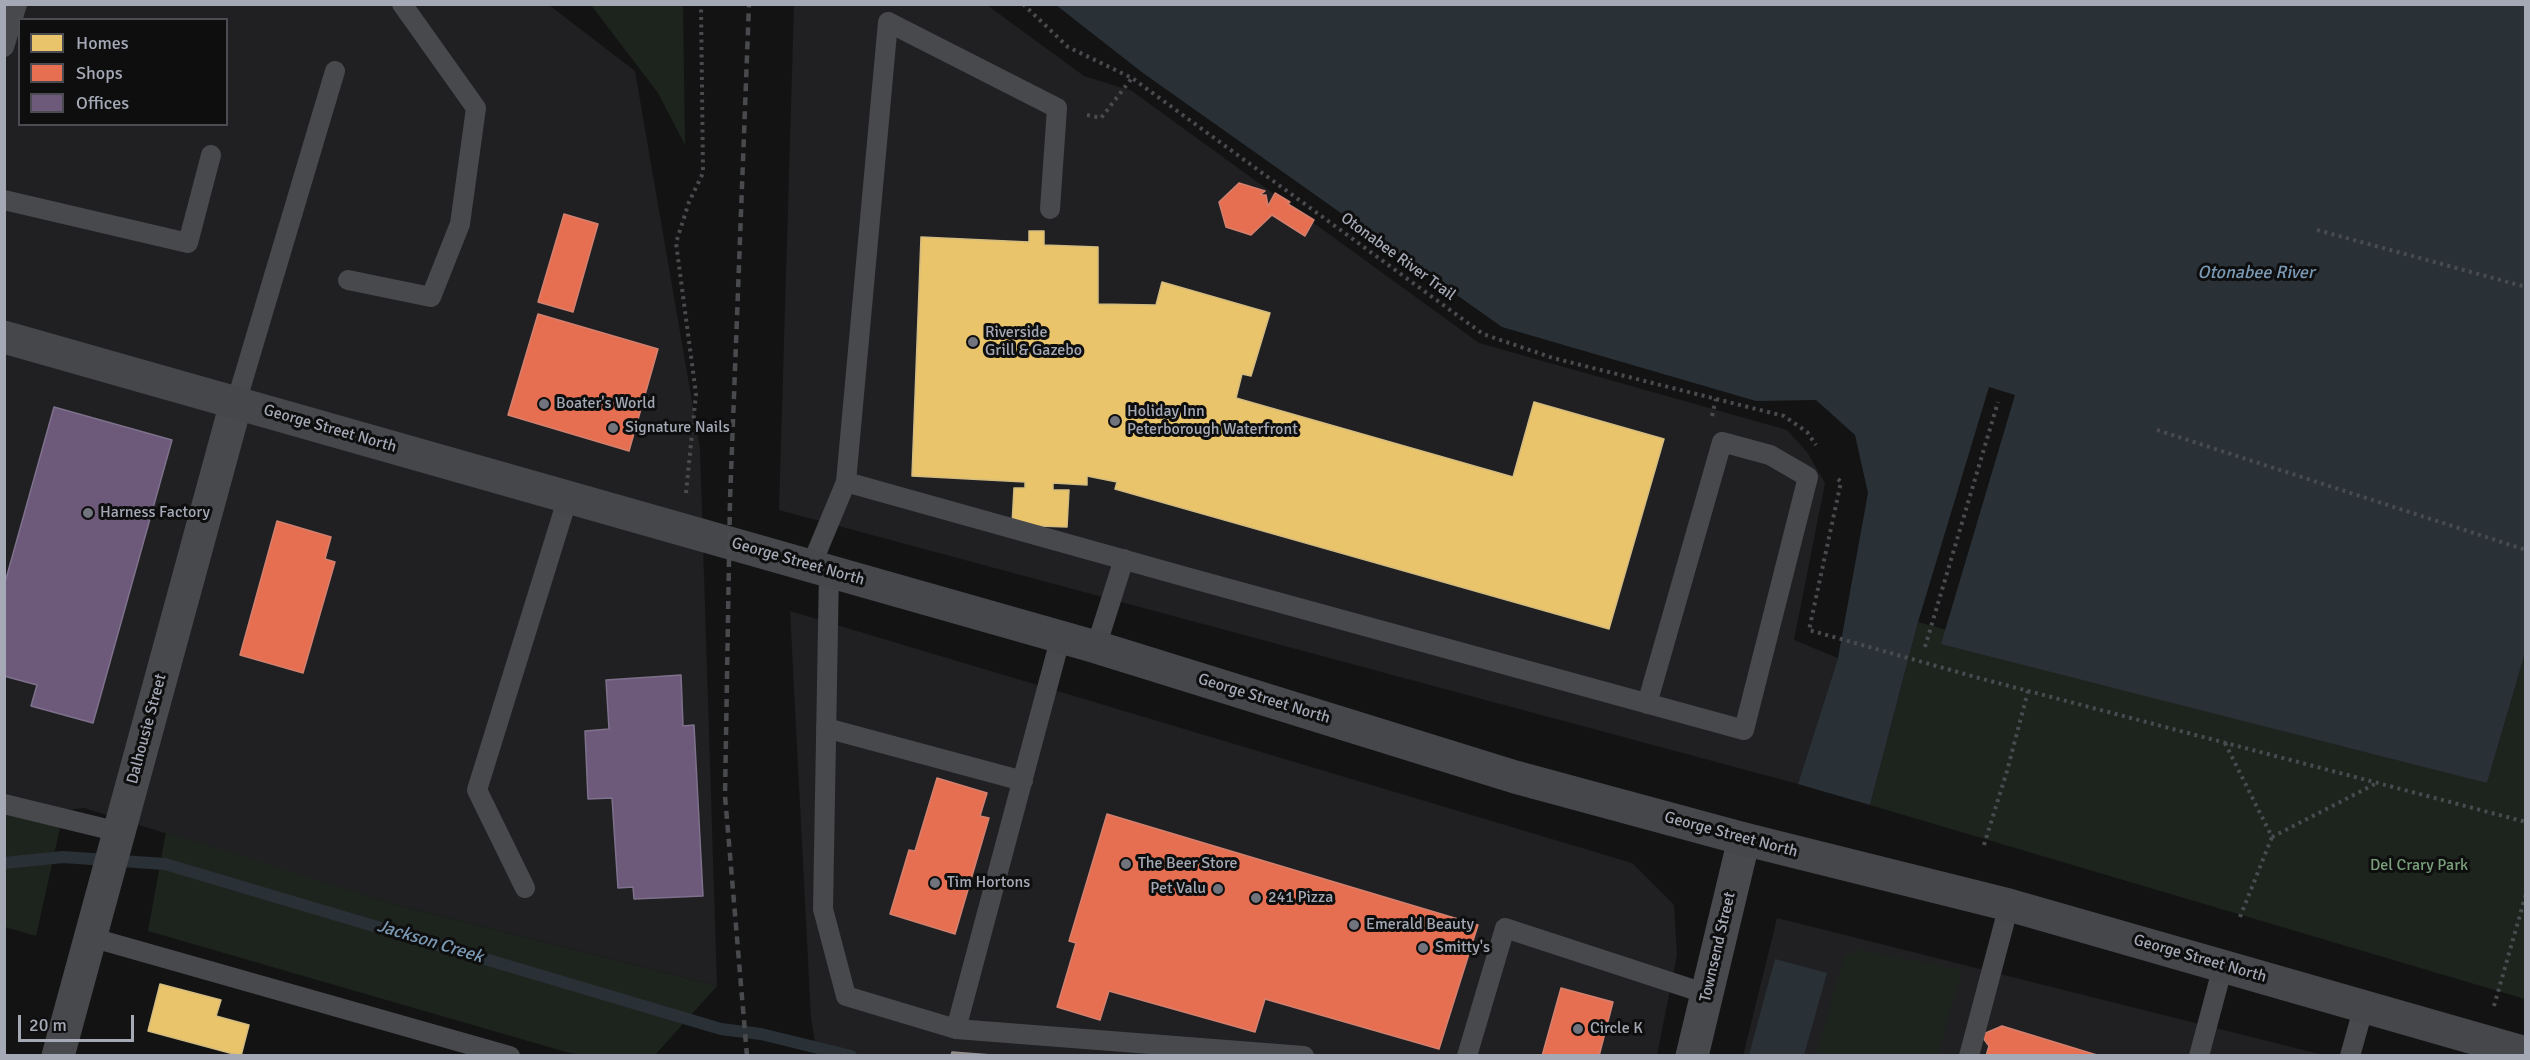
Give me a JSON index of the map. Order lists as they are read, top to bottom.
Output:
{
  "streets": {
    "main road": ["George Street North"],
    "street": ["Dalhousie Street", "Townsend Street"],
    "path": ["Otonabee River Trail"]
  },
  "crossings": [
    ["George Street North", "Dalhousie Street"],
    ["George Street North", "Townsend Street"]
  ],
  "water": ["Otonabee River", "Jackson Creek"],
  "parks": ["Del Crary Park"],
  "places": [
    "Riverside Grill & Gazebo",
    "Boater's World",
    "Holiday Inn Peterborough Waterfront",
    "Signature Nails",
    "Harness Factory",
    "The Beer Store",
    "Tim Hortons",
    "Pet Valu",
    "241 Pizza",
    "Emerald Beauty",
    "Smitty's",
    "Circle K"
  ],
  "legend": ["Homes", "Shops", "Offices"],
  "scale_bar": "20 m"
}
